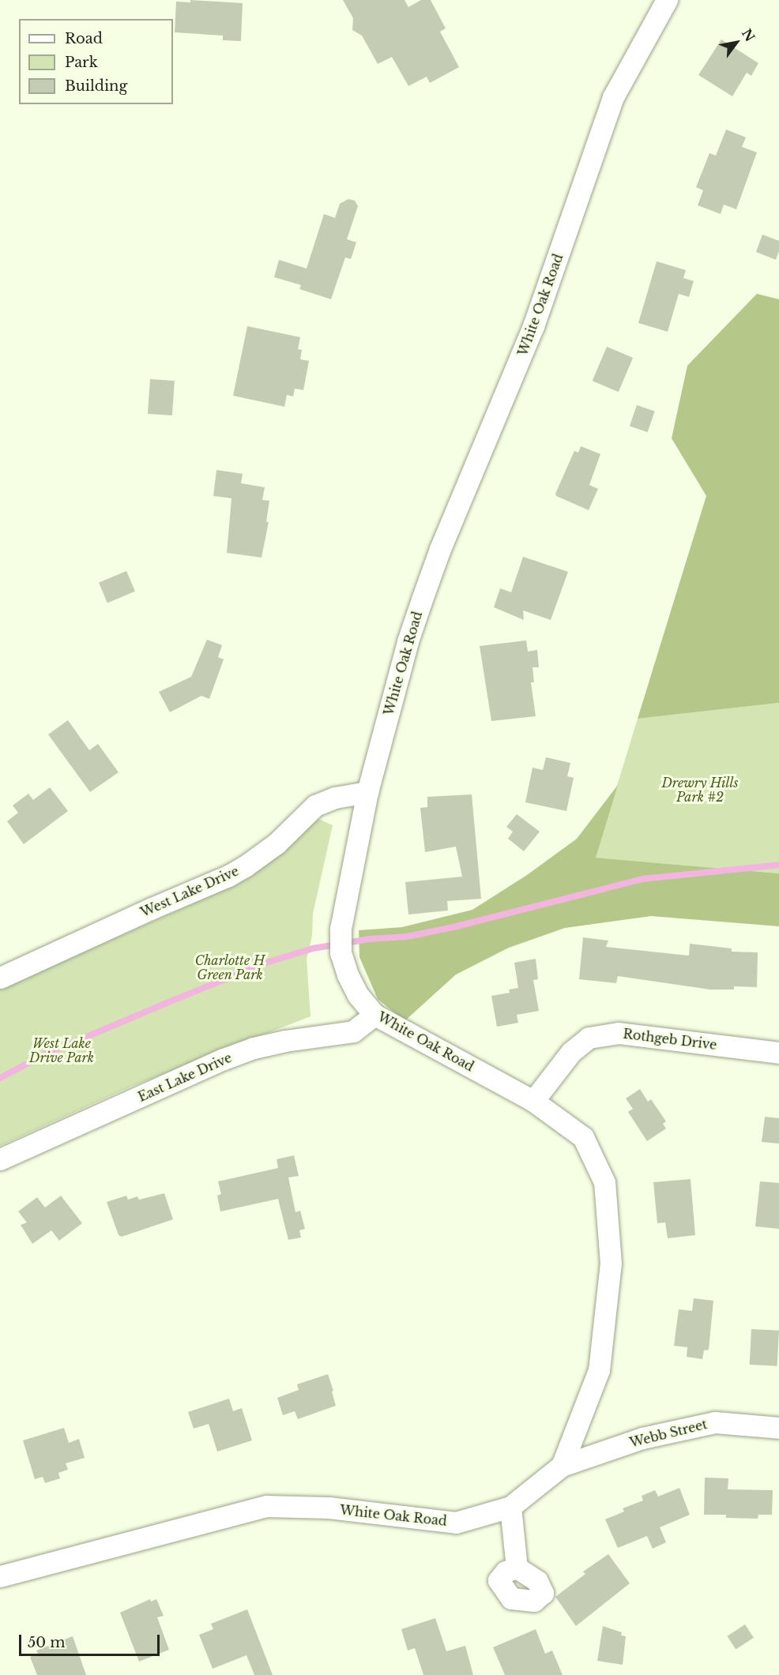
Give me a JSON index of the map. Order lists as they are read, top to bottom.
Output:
{
  "streets": {
    "street": [
      "White Oak Road",
      "West Lake Drive",
      "Rothgeb Drive",
      "East Lake Drive",
      "Webb Street"
    ]
  },
  "crossings": [
    ["White Oak Road", "West Lake Drive"],
    ["White Oak Road", "Rothgeb Drive"],
    ["White Oak Road", "East Lake Drive"],
    ["White Oak Road", "Webb Street"]
  ],
  "parks": ["Drewry Hills Park #2", "Charlotte H Green Park", "West Lake Drive Park"],
  "legend": ["Road", "Park", "Building"],
  "scale_bar": "50 m",
  "north": "top right"
}
